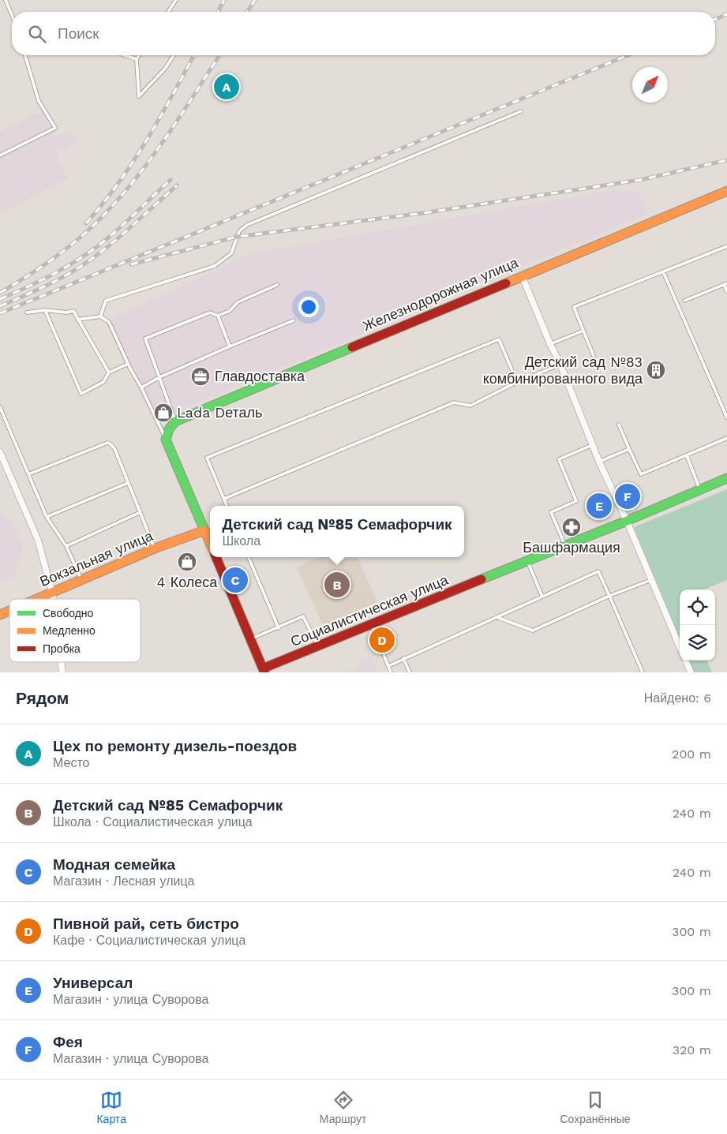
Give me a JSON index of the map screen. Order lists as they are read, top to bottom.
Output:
{
  "streets": {
    "main road": ["Железнодорожная улица", "Вокзальная улица", "Социалистическая улица"]
  },
  "places": {
    "building": ["Детский сад №83 комбинированного вида"],
    "office": ["Главдоставка"],
    "shop": ["Lada Dеталь", "4 Колеса"],
    "pharmacy": ["Башфармация"]
  },
  "legend": ["Свободно", "Медленно", "Пробка"],
  "north": "top right",
  "page": {
    "search": "Поиск",
    "pins": [
      "A",
      "F",
      "E",
      "C",
      "B",
      "D"
    ],
    "popup": ["Детский сад №85 Семафорчик", "Школа"],
    "heading": ["Рядом", "Найдено: 6"],
    "list": [
      {
        "mark": "A",
        "name": "Цех по ремонту дизель-поездов",
        "note": "Место",
        "value": "200 m"
      },
      {
        "mark": "B",
        "name": "Детский сад №85 Семафорчик",
        "note": "Школа · Социалистическая улица",
        "value": "240 m"
      },
      {
        "mark": "C",
        "name": "Модная семейка",
        "note": "Магазин · Лесная улица",
        "value": "240 m"
      },
      {
        "mark": "D",
        "name": "Пивной рай, сеть бистро",
        "note": "Кафе · Социалистическая улица",
        "value": "300 m"
      },
      {
        "mark": "E",
        "name": "Универсал",
        "note": "Магазин · улица Суворова",
        "value": "300 m"
      },
      {
        "mark": "F",
        "name": "Фея",
        "note": "Магазин · улица Суворова",
        "value": "320 m"
      }
    ],
    "nav": ["Карта", "Маршрут", "Сохранённые"]
  }
}
